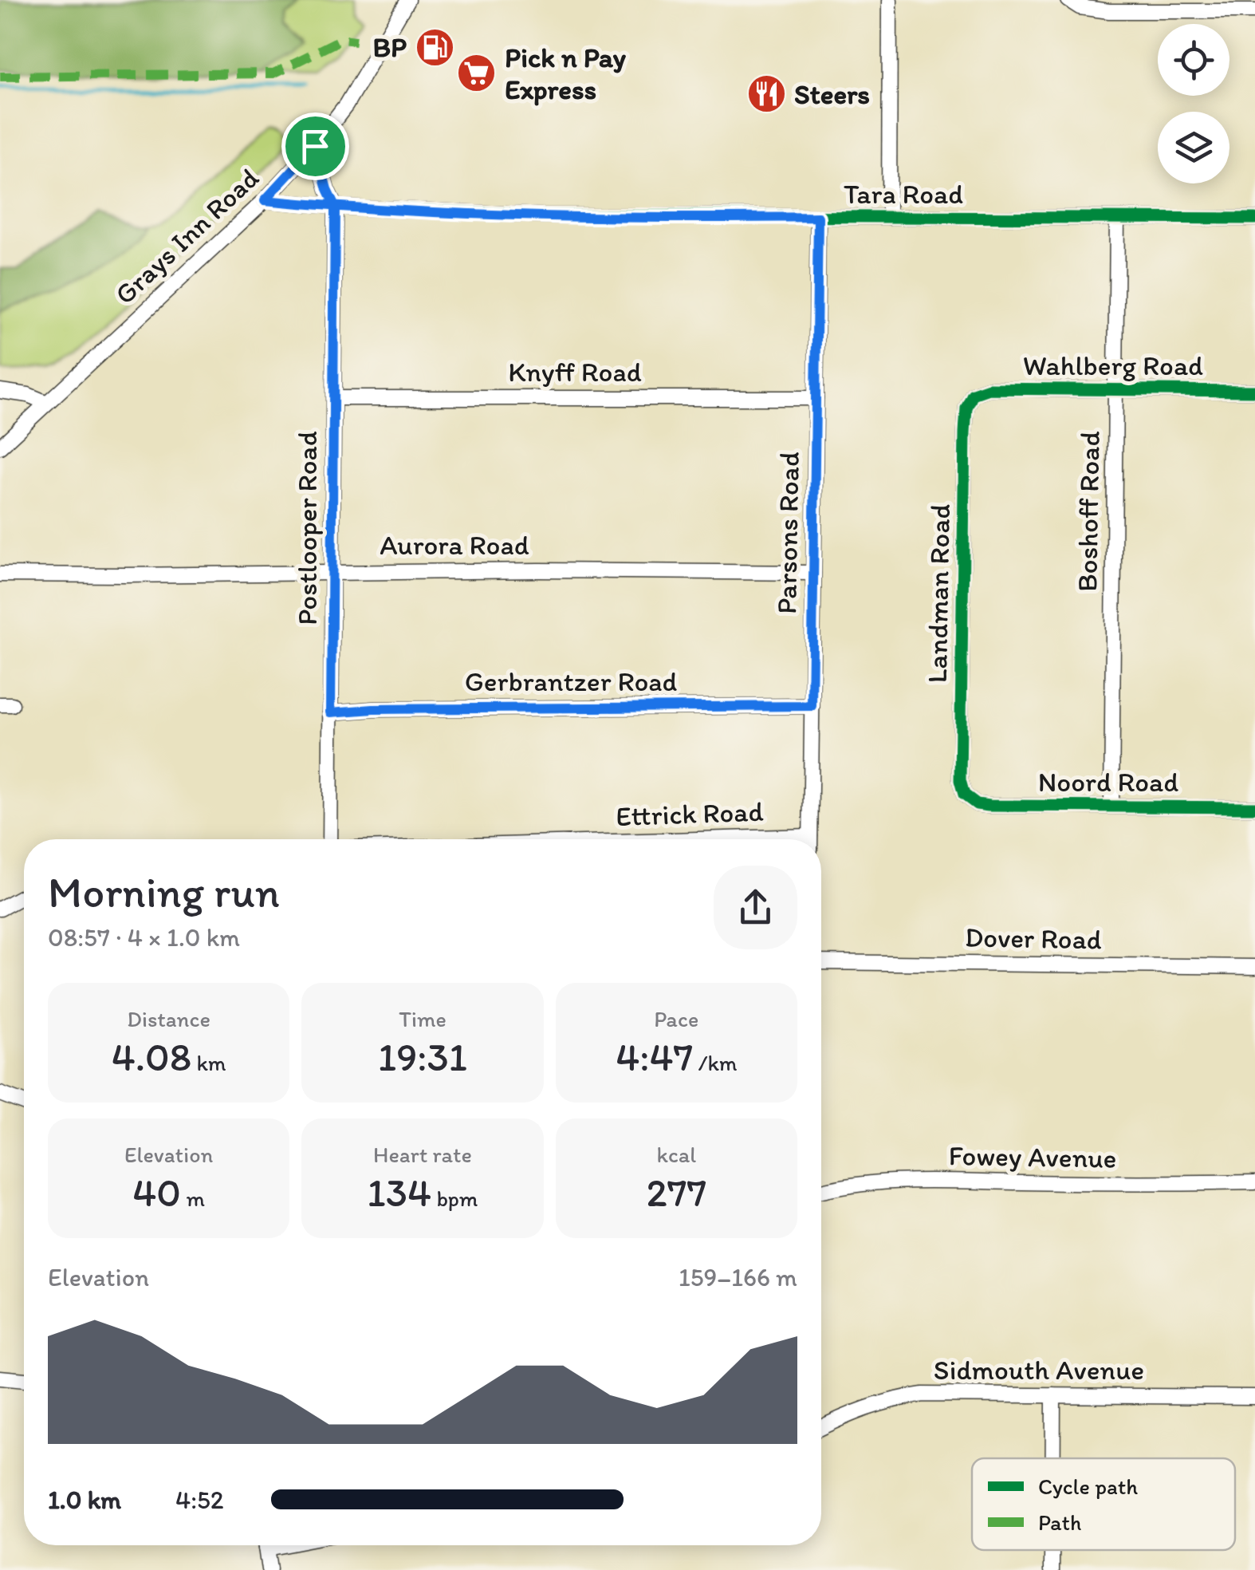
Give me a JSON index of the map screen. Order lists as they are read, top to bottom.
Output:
{
  "streets": {
    "street": [
      "Tara Road",
      "Grays Inn Road",
      "Wahlberg Road",
      "Knyff Road",
      "Boshoff Road",
      "Postlooper Road",
      "Parsons Road",
      "Aurora Road",
      "Landman Road",
      "Gerbrantzer Road",
      "Noord Road",
      "Dover Road",
      "Fowey Avenue",
      "Sidmouth Avenue"
    ]
  },
  "crossings": [
    ["Tara Road", "Grays Inn Road"],
    ["Tara Road", "Boshoff Road"],
    ["Tara Road", "Postlooper Road"],
    ["Tara Road", "Parsons Road"],
    ["Wahlberg Road", "Boshoff Road"],
    ["Wahlberg Road", "Landman Road"],
    ["Knyff Road", "Postlooper Road"],
    ["Knyff Road", "Parsons Road"],
    ["Boshoff Road", "Noord Road"],
    ["Postlooper Road", "Aurora Road"],
    ["Postlooper Road", "Gerbrantzer Road"],
    ["Parsons Road", "Aurora Road"],
    ["Parsons Road", "Gerbrantzer Road"],
    ["Landman Road", "Noord Road"]
  ],
  "places": {
    "fuel station": ["BP"],
    "supermarket": ["Pick n Pay Express"],
    "restaurant": ["Steers"]
  },
  "legend": ["Cycle path", "Path"],
  "page": {
    "heading": ["Morning run", "08:57 · 4 × 1.0 km"],
    "stats": [
      ["Distance", "4.08 km"],
      ["Time", "19:31"],
      ["Pace", "4:47 /km"],
      ["Elevation", "40 m"],
      ["Heart rate", "134 bpm"],
      ["kcal", "277"]
    ],
    "chart": ["Elevation", "159–166 m"],
    "list": [
      {
        "name": "1.0 km",
        "note": "4:52"
      }
    ]
  }
}
